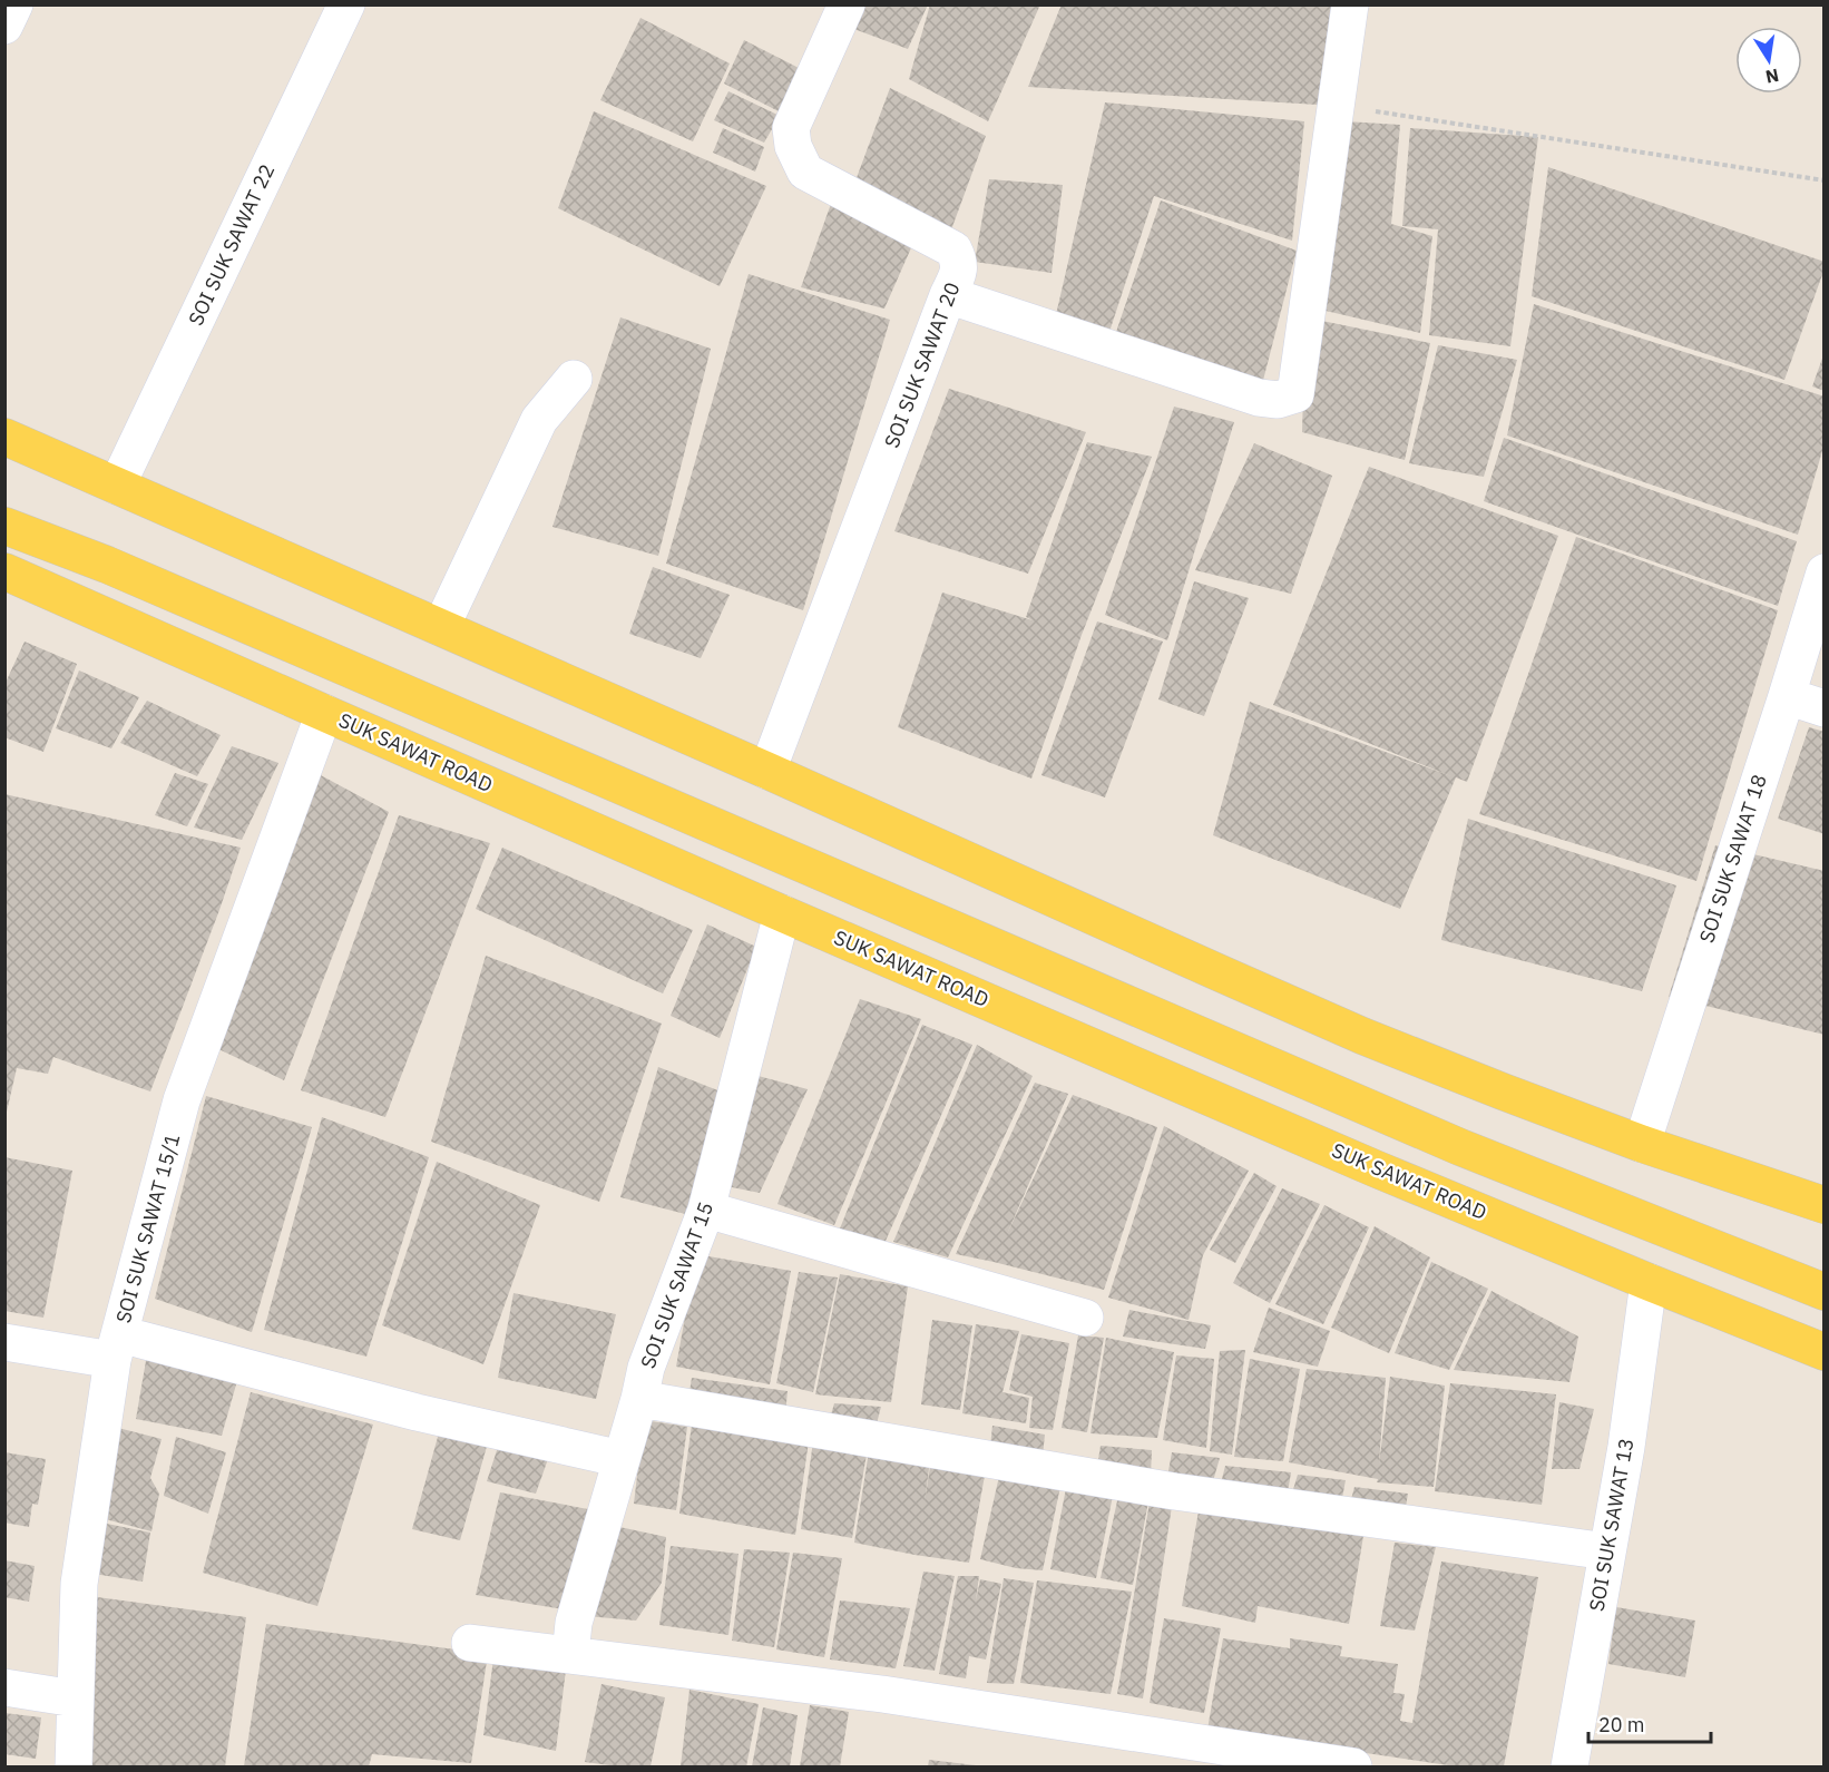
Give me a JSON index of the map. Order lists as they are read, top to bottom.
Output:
{
  "streets": {
    "main road": ["SUK SAWAT ROAD"],
    "street": [
      "SOI SUK SAWAT 22",
      "SOI SUK SAWAT 20",
      "SOI SUK SAWAT 18",
      "SOI SUK SAWAT 15/1",
      "SOI SUK SAWAT 15",
      "SOI SUK SAWAT 13"
    ]
  },
  "crossings": [
    ["SUK SAWAT ROAD", "SOI SUK SAWAT 15/1"],
    ["SUK SAWAT ROAD", "SOI SUK SAWAT 15"],
    ["SUK SAWAT ROAD", "SOI SUK SAWAT 13"]
  ],
  "scale_bar": "20 m",
  "north": "bottom"
}
